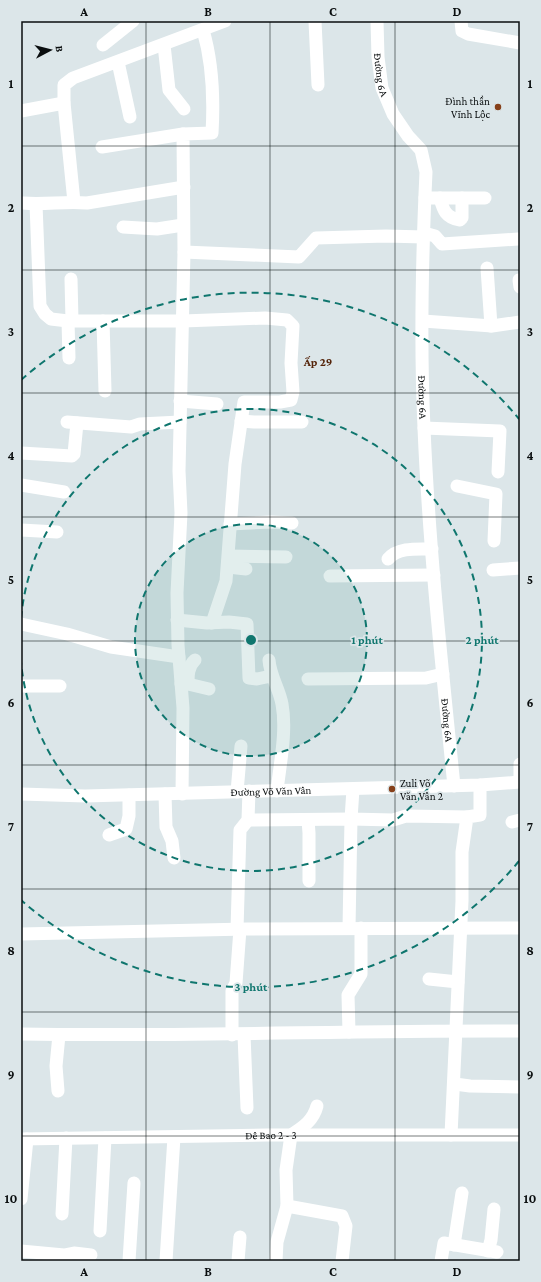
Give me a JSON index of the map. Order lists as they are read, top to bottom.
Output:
{
  "streets": {
    "street": ["Đường 6A", "Đường Võ Văn Vân", "Đê Bao 2 - 3"]
  },
  "crossings": [
    ["Đường 6A", "Đường Võ Văn Vân"]
  ],
  "districts": ["Ấp 29"],
  "places": ["Đình thần Vĩnh Lộc", "Zuli Võ Văn Vân 2"],
  "north": "right",
  "grid": {
    "columns": [
      "A",
      "B",
      "C",
      "D"
    ],
    "rows": [
      "1",
      "2",
      "3",
      "4",
      "5",
      "6",
      "7",
      "8",
      "9",
      "10"
    ]
  },
  "rings": ["1 phút", "2 phút", "3 phút"]
}
